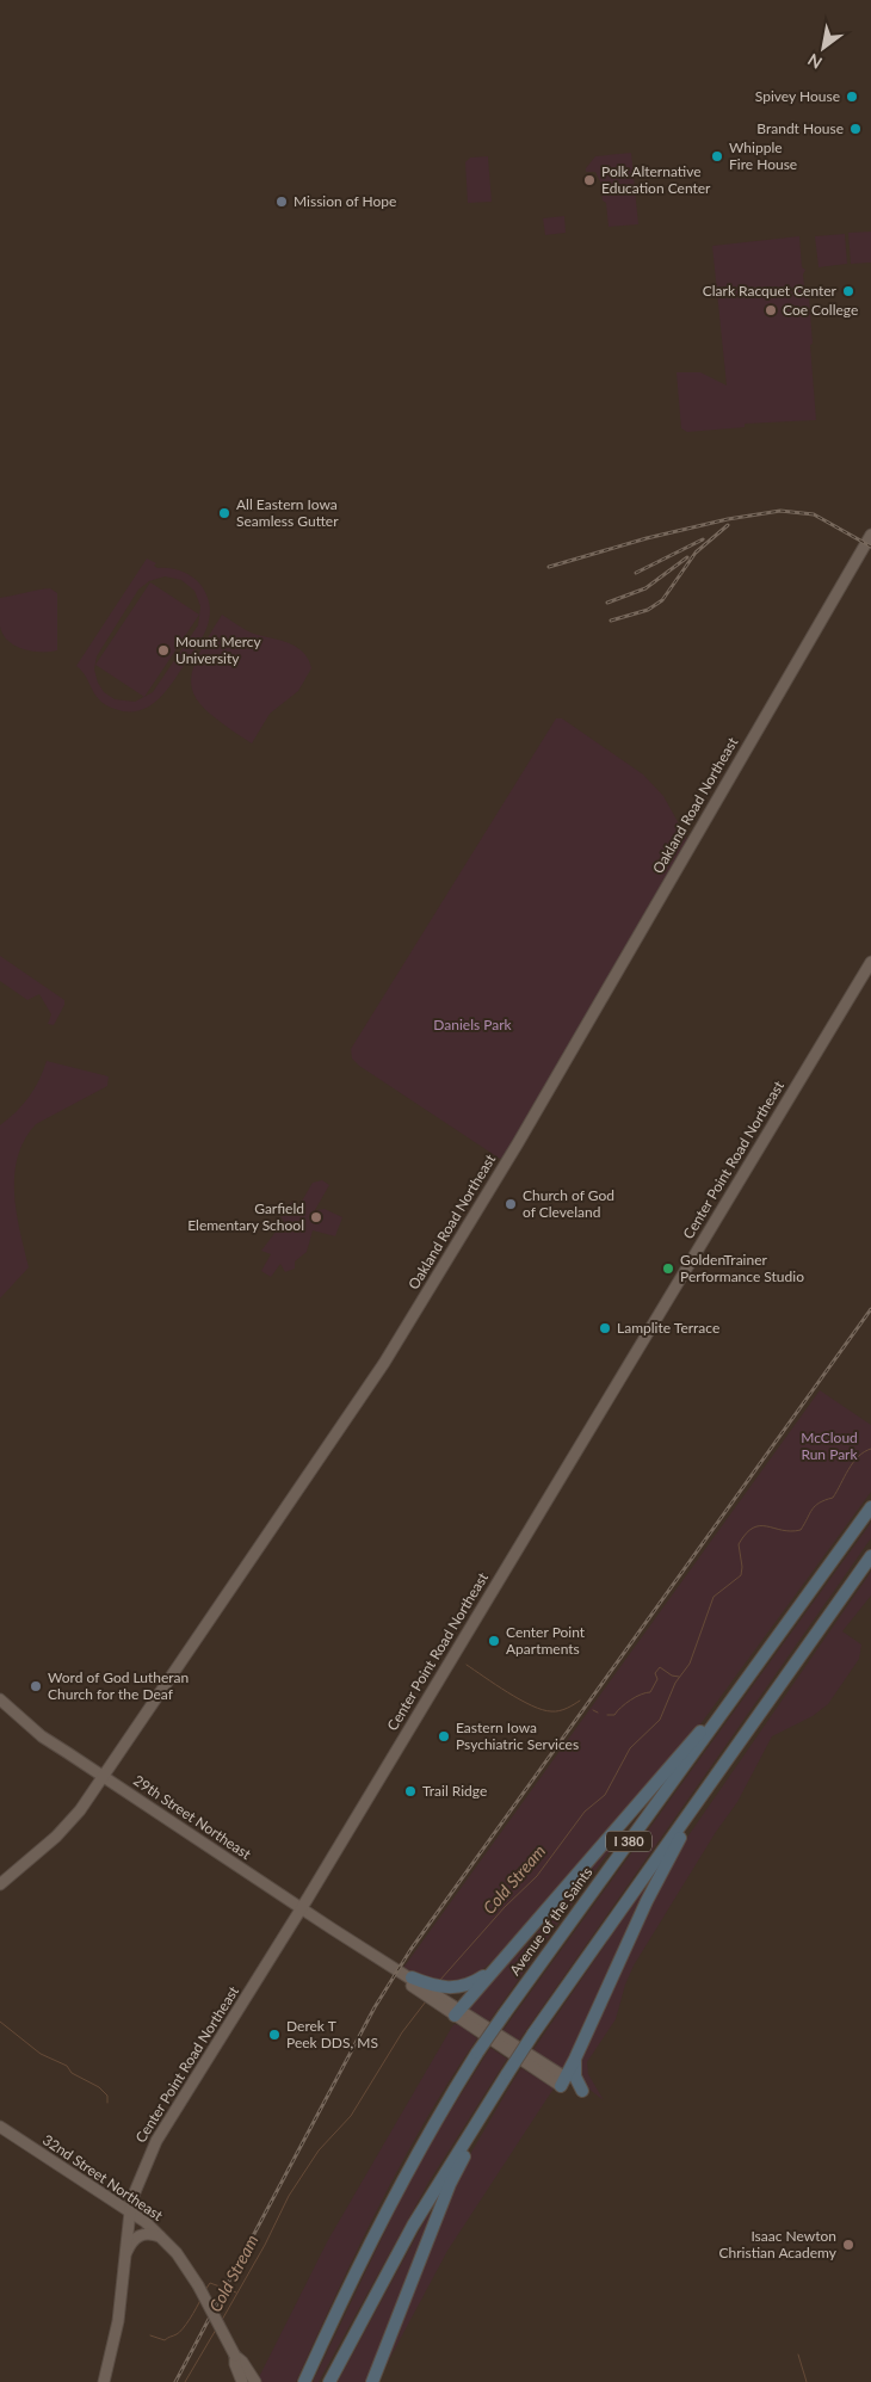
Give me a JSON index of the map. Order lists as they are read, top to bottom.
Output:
{
  "streets": {
    "highway": ["I 380", "Avenue of the Saints"],
    "main road": [
      "Oakland Road Northeast",
      "Center Point Road Northeast",
      "29th Street Northeast",
      "32nd Street Northeast"
    ]
  },
  "crossings": [
    ["Oakland Road Northeast", "29th Street Northeast"],
    ["Center Point Road Northeast", "29th Street Northeast"],
    ["Center Point Road Northeast", "32nd Street Northeast"]
  ],
  "water": ["Cold Stream"],
  "parks": ["Daniels Park", "McCloud Run Park"],
  "places": [
    "Spivey House",
    "Brandt House",
    "Whipple Fire House",
    "Polk Alternative Education Center",
    "Mission of Hope",
    "Clark Racquet Center",
    "Coe College",
    "All Eastern Iowa Seamless Gutter",
    "Mount Mercy University",
    "Church of God of Cleveland",
    "Garfield Elementary School",
    "GoldenTrainer Performance Studio",
    "Lamplite Terrace",
    "Center Point Apartments",
    "Word of God Lutheran Church for the Deaf",
    "Eastern Iowa Psychiatric Services",
    "Trail Ridge",
    "Derek T Peek DDS, MS",
    "Isaac Newton Christian Academy"
  ],
  "north": "bottom left"
}
